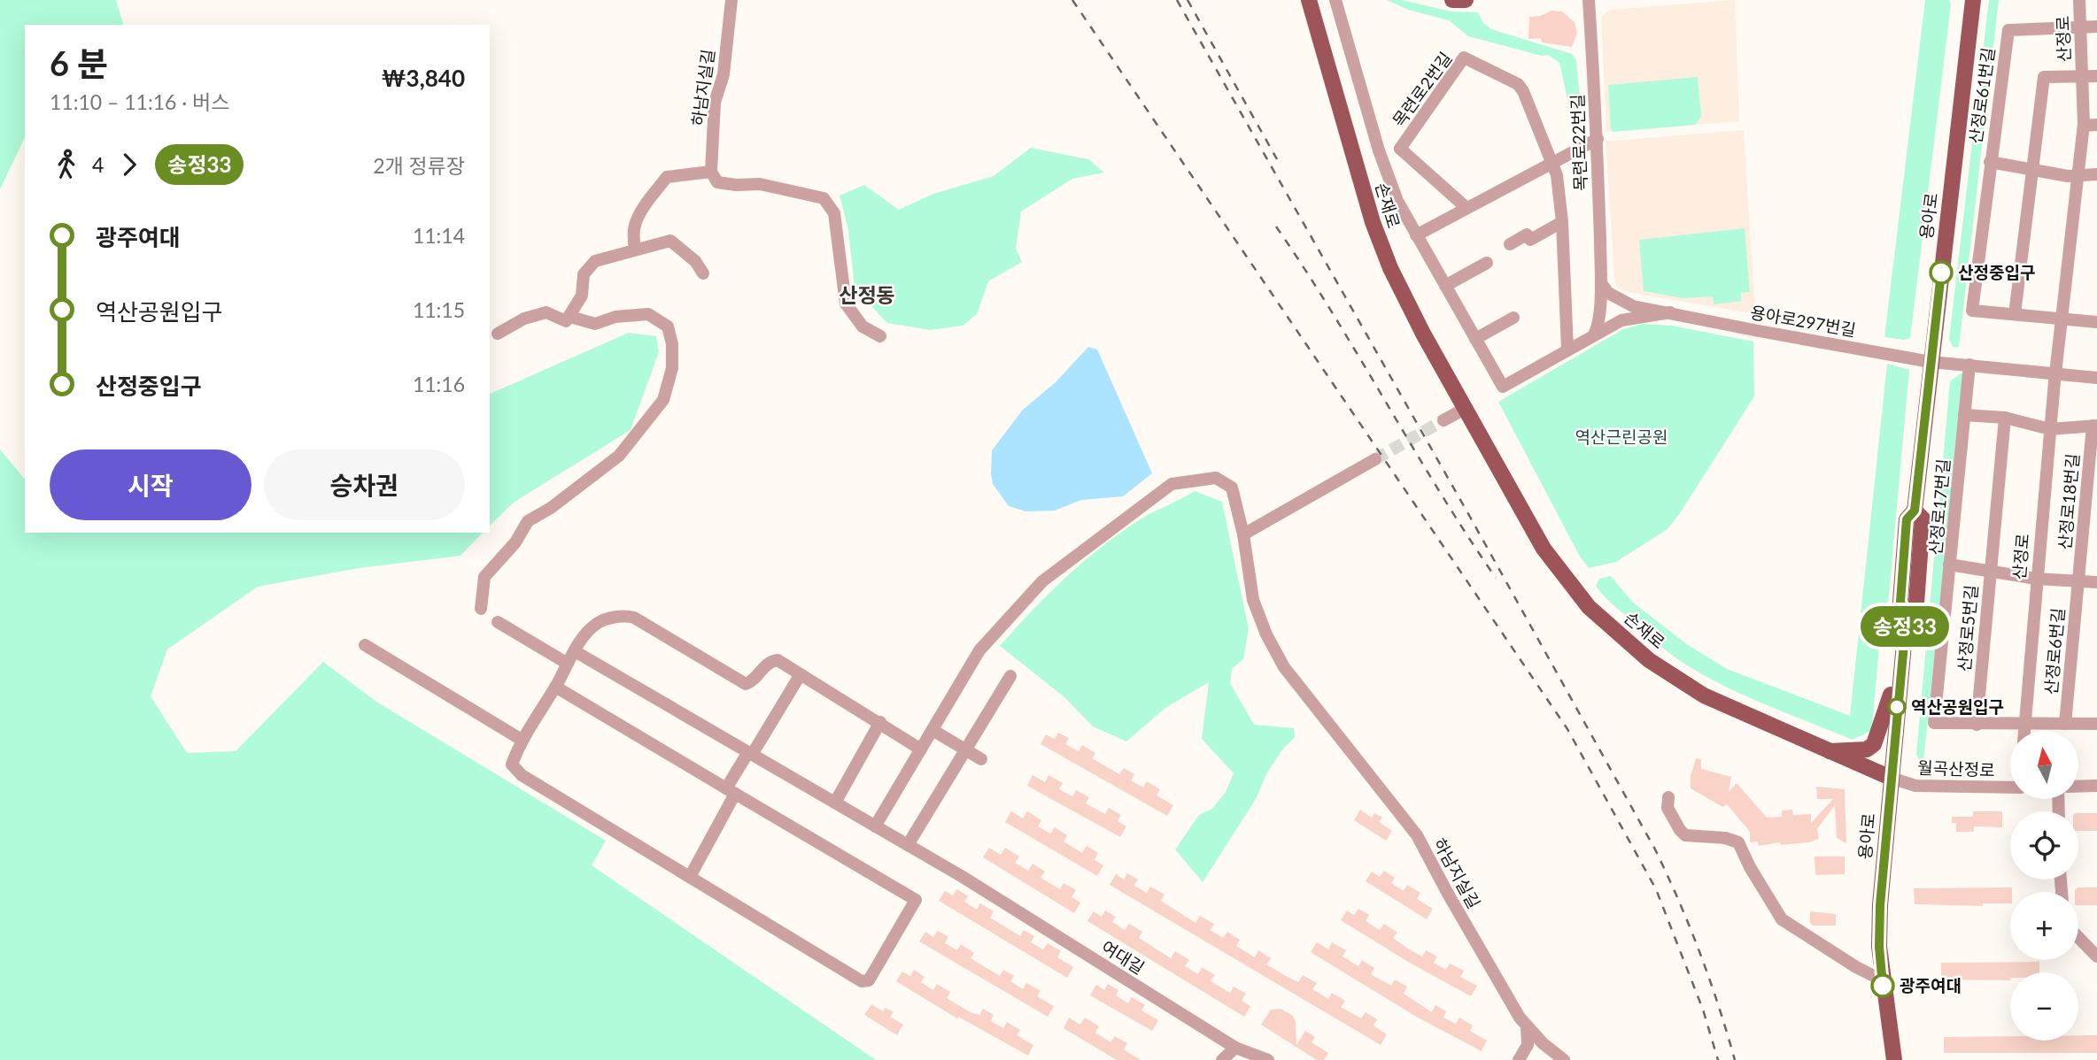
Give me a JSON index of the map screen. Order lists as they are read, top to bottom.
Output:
{
  "streets": {
    "main road": ["손재로", "용아로"],
    "street": [
      "산정로",
      "하남지실길",
      "목련로2번길",
      "산정로61번길",
      "목련로22번길",
      "용아로297번길",
      "산정로18번길",
      "산정로17번길",
      "산정로5번길",
      "산정로6번길",
      "월곡산정로",
      "여대길"
    ]
  },
  "crossings": [
    ["산정로", "산정로61번길"],
    ["산정로", "산정로17번길"],
    ["산정로", "산정로5번길"],
    ["하남지실길", "여대길"],
    ["목련로22번길", "용아로297번길"],
    ["손재로", "용아로"],
    ["손재로", "월곡산정로"],
    ["용아로", "용아로297번길"],
    ["용아로", "월곡산정로"],
    ["산정로18번길", "산정로6번길"],
    ["산정로17번길", "산정로5번길"]
  ],
  "districts": ["산정동"],
  "parks": ["역산근린공원"],
  "places": ["산정중입구", "역산공원입구", "광주여대"],
  "lines": ["bus line 송정33"],
  "north": "top",
  "page": {
    "on_map": "송정33",
    "heading": ["6 분", "11:10 – 11:16 · 버스", "₩3,840"],
    "legs": ["4", "송정33", "2개 정류장"],
    "list": [
      {
        "name": "광주여대",
        "value": "11:14"
      },
      {
        "name": "역산공원입구",
        "value": "11:15"
      },
      {
        "name": "산정중입구",
        "value": "11:16"
      }
    ],
    "buttons": ["시작", "승차권"],
    "map_buttons": ["+", "−"]
  }
}
